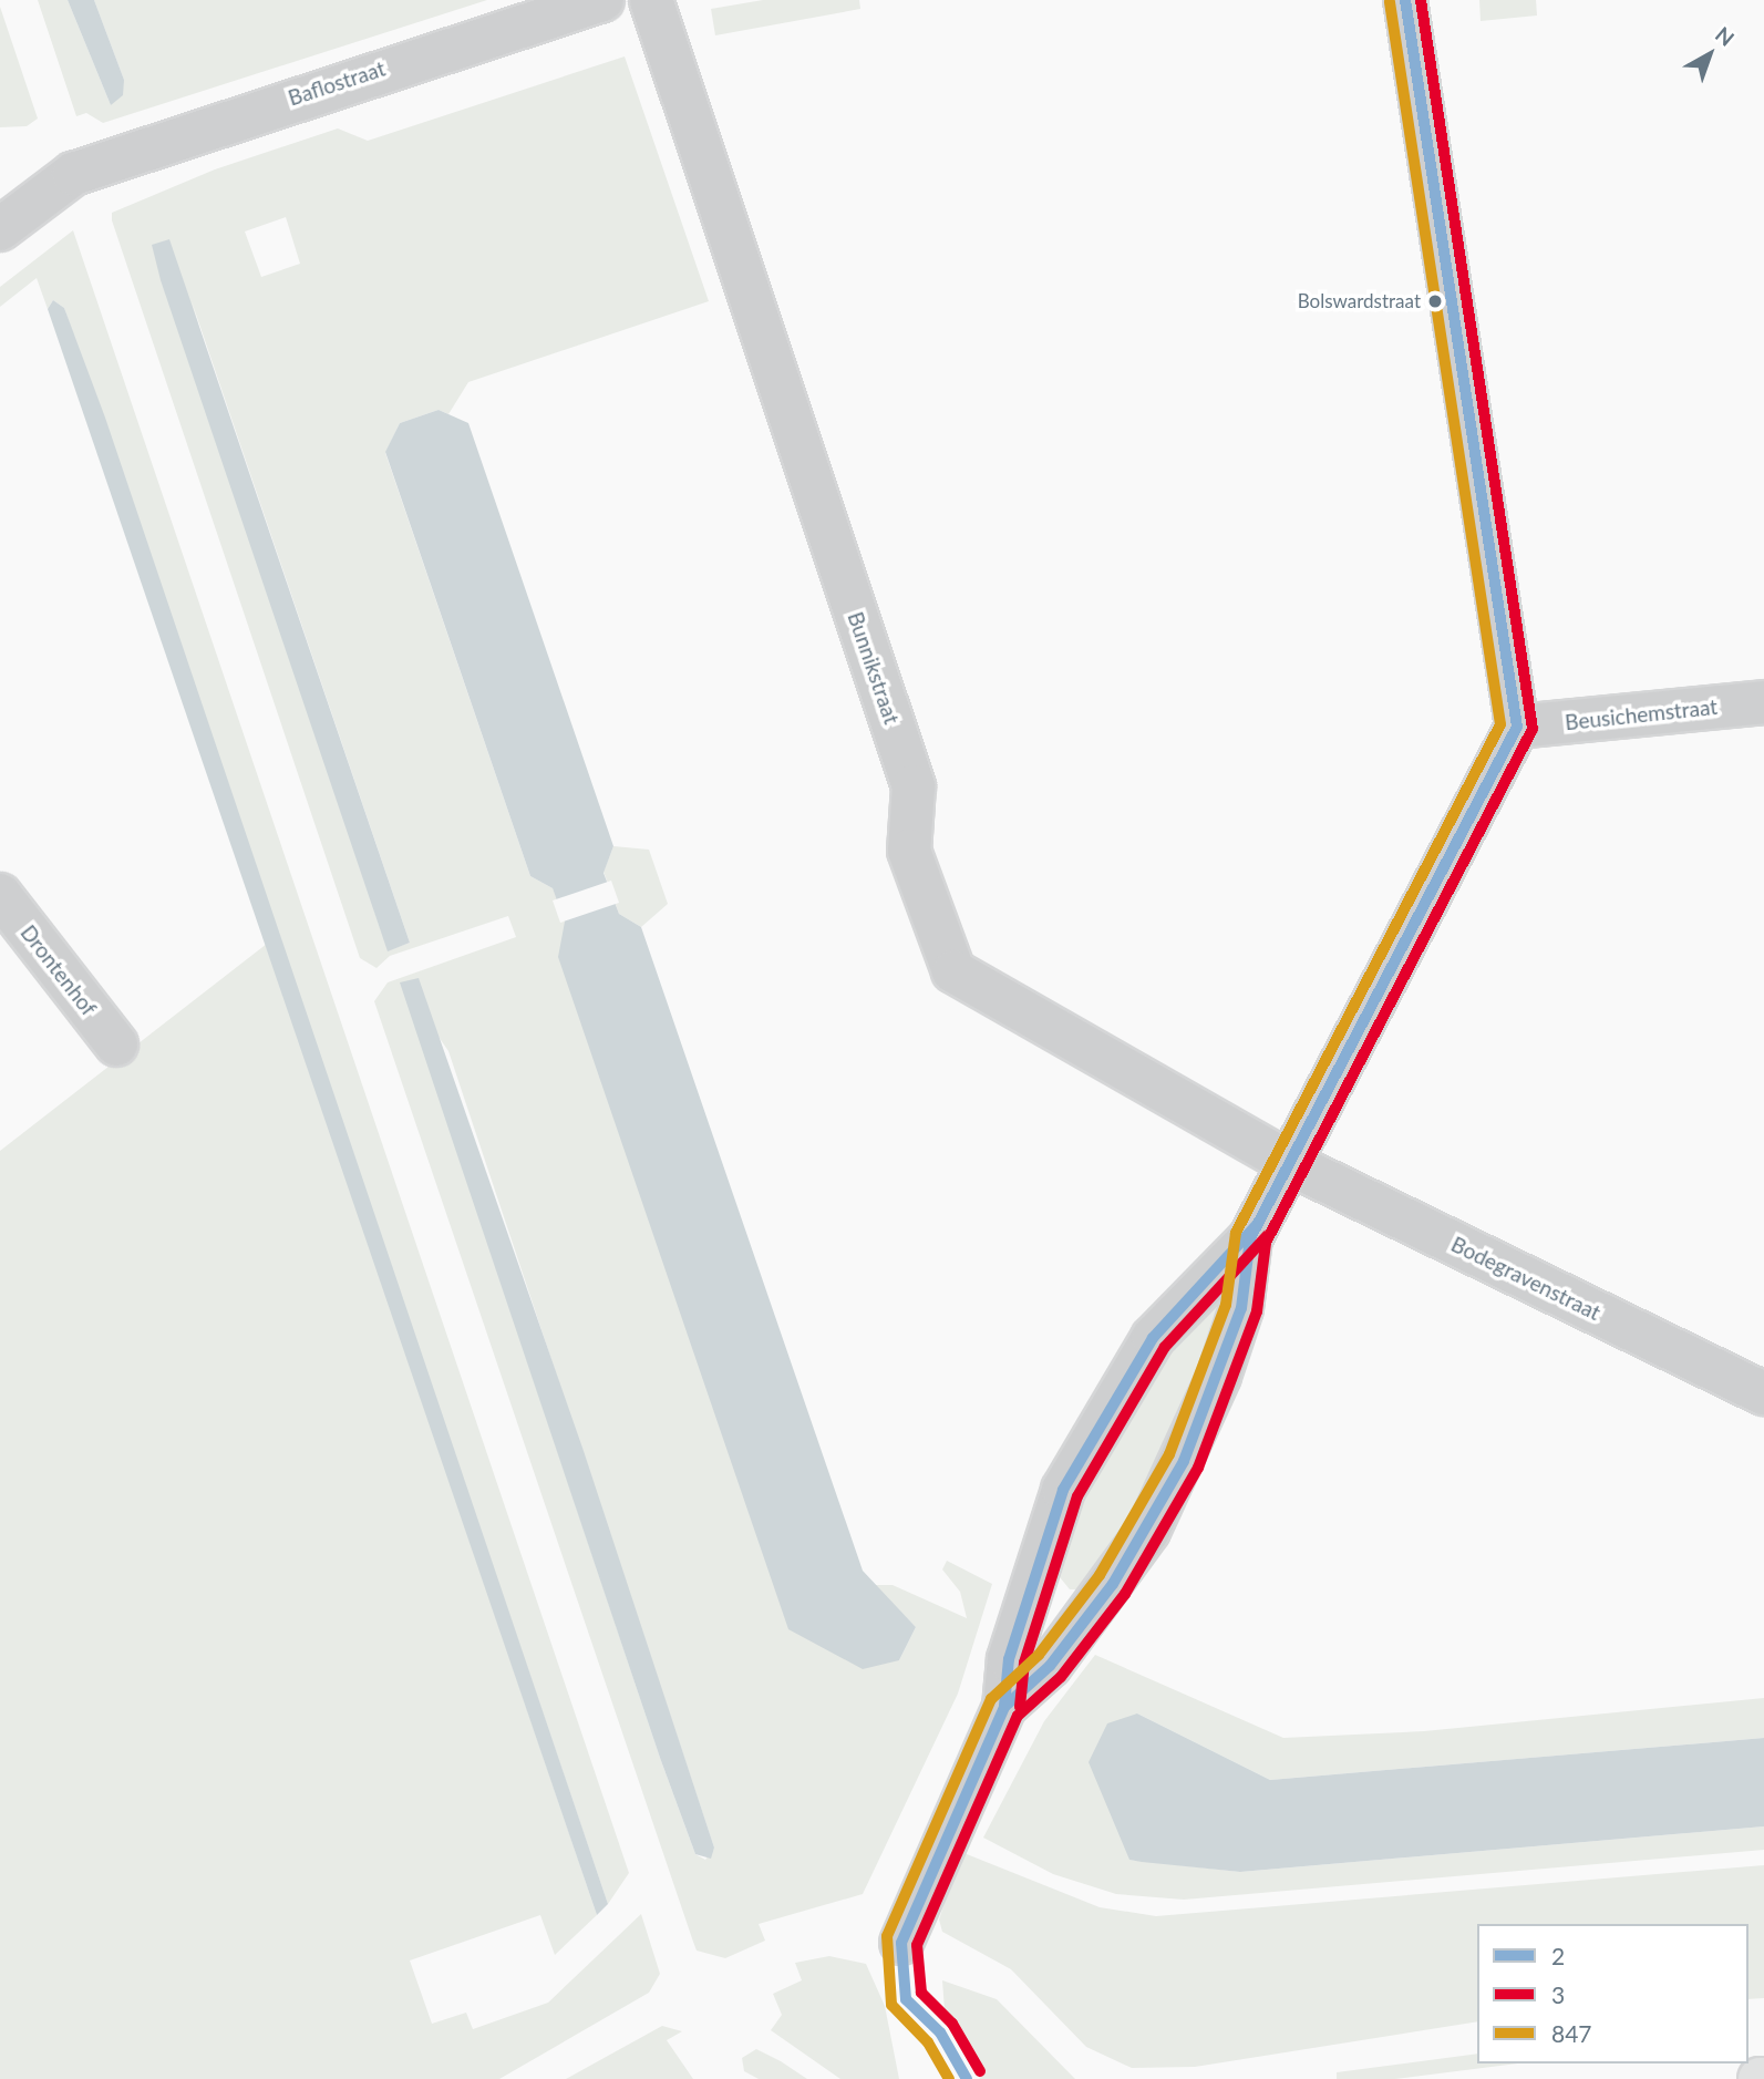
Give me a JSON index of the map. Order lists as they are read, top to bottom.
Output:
{
  "streets": {
    "street": [
      "Baflostraat",
      "Bunnikstraat",
      "Beusichemstraat",
      "Drontenhof",
      "Bodegravenstraat"
    ]
  },
  "crossings": [
    ["Bunnikstraat", "Bodegravenstraat"]
  ],
  "places": ["Bolswardstraat"],
  "lines": ["transit line 2", "transit line 3", "transit line 847"],
  "legend": ["2", "3", "847"],
  "north": "top right"
}
